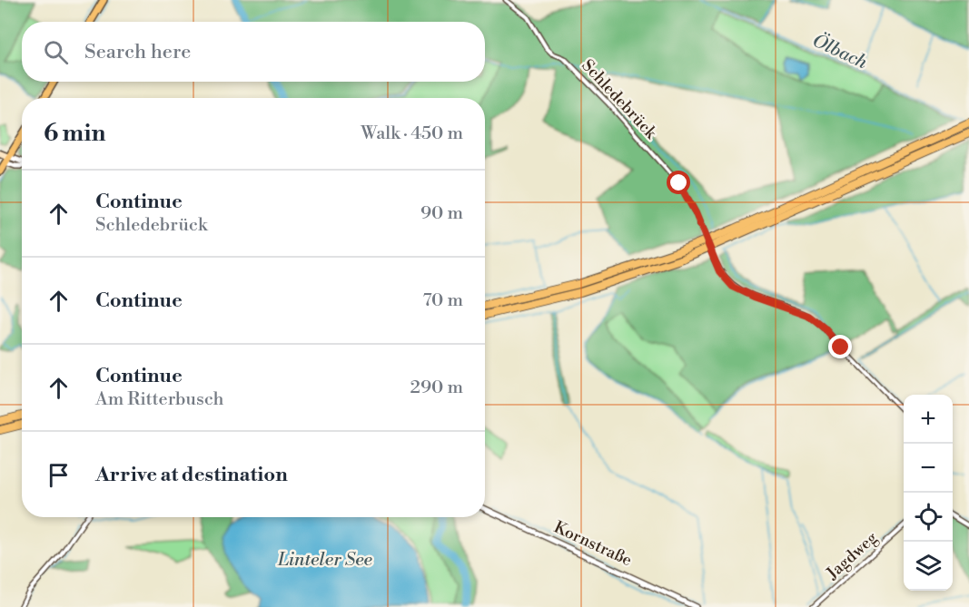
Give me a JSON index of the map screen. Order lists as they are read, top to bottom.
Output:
{
  "streets": {
    "street": ["Schledebrück", "Kornstraße", "Jagdweg"]
  },
  "water": ["Ölbach", "Linteler See"],
  "page": {
    "search": "Search here",
    "heading": ["6 min", "Walk · 450 m"],
    "list": [
      ["Continue", "Schledebrück", "90 m"],
      ["Continue", "70 m"],
      ["Continue", "Am Ritterbusch", "290 m"],
      "Arrive at destination"
    ],
    "map_buttons": ["+", "−"]
  }
}
